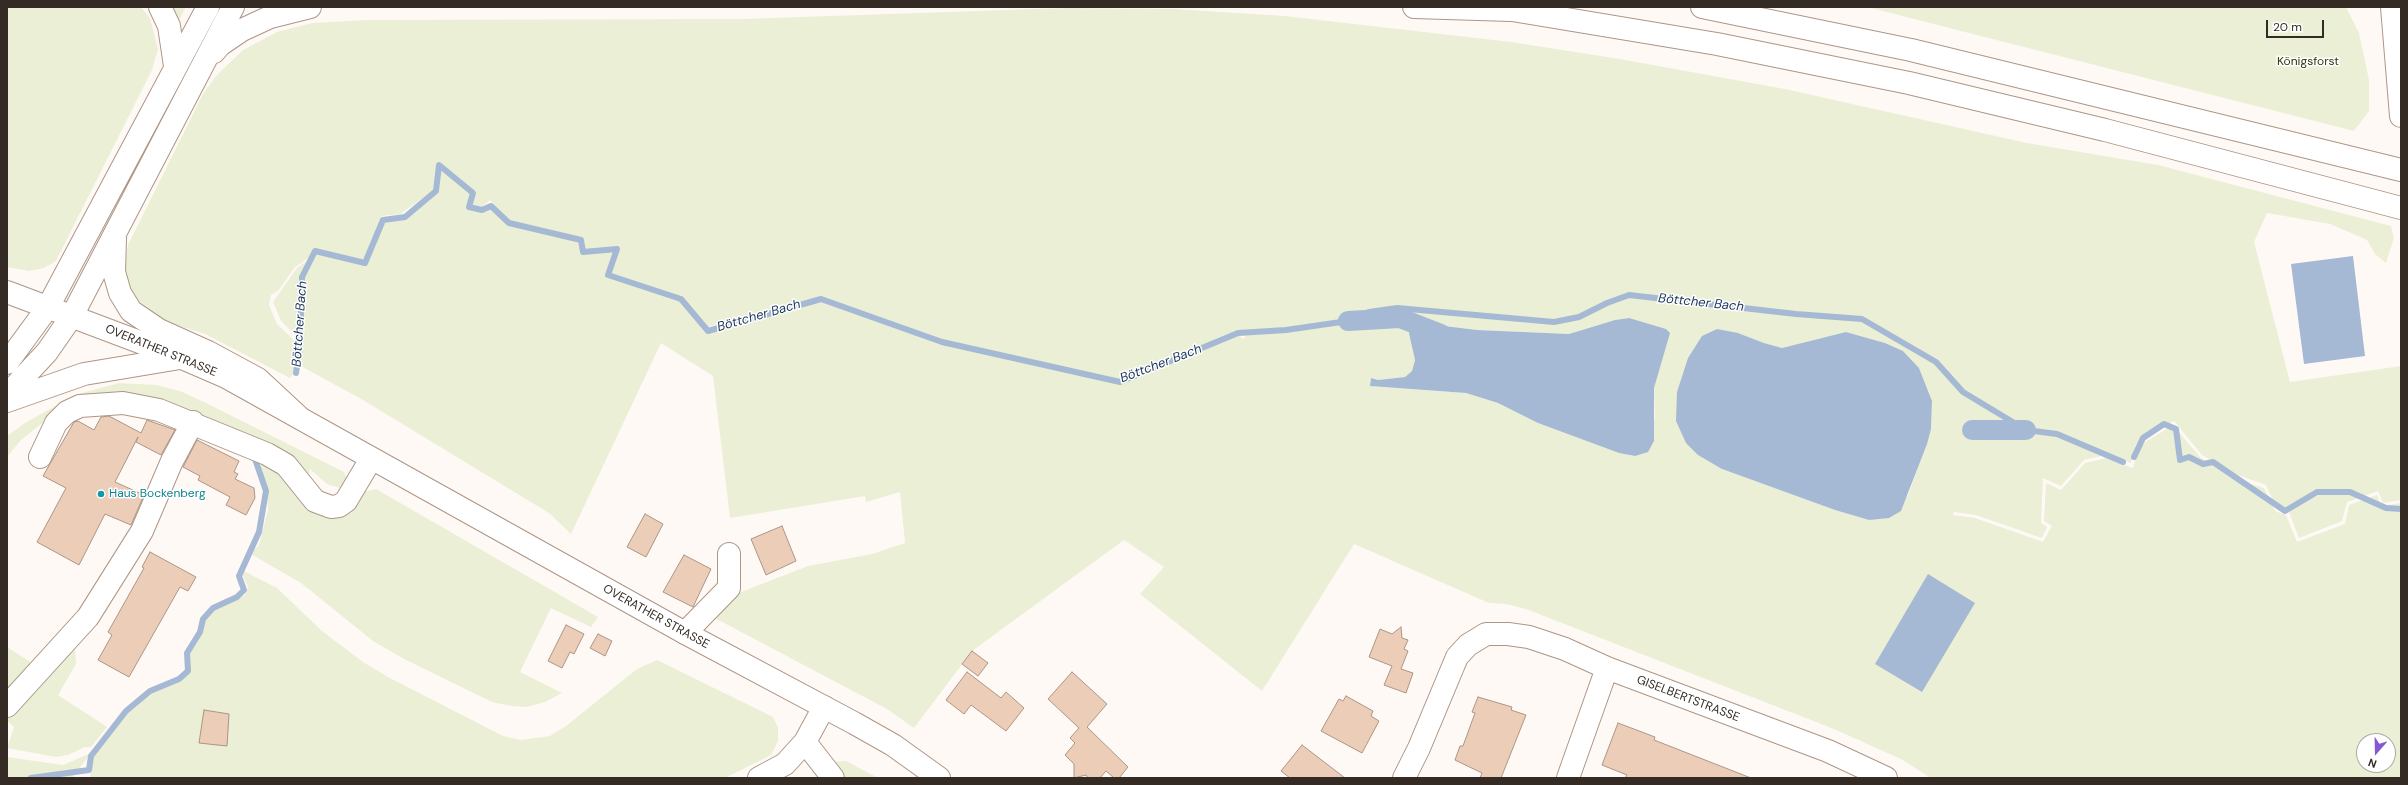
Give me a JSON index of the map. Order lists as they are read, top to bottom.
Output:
{
  "streets": {
    "main road": ["OVERATHER STRASSE", "GISELBERTSTRASSE"]
  },
  "water": ["Böttcher Bach"],
  "parks": ["Königsforst"],
  "places": ["Haus Bockenberg"],
  "scale_bar": "20 m",
  "north": "bottom"
}
